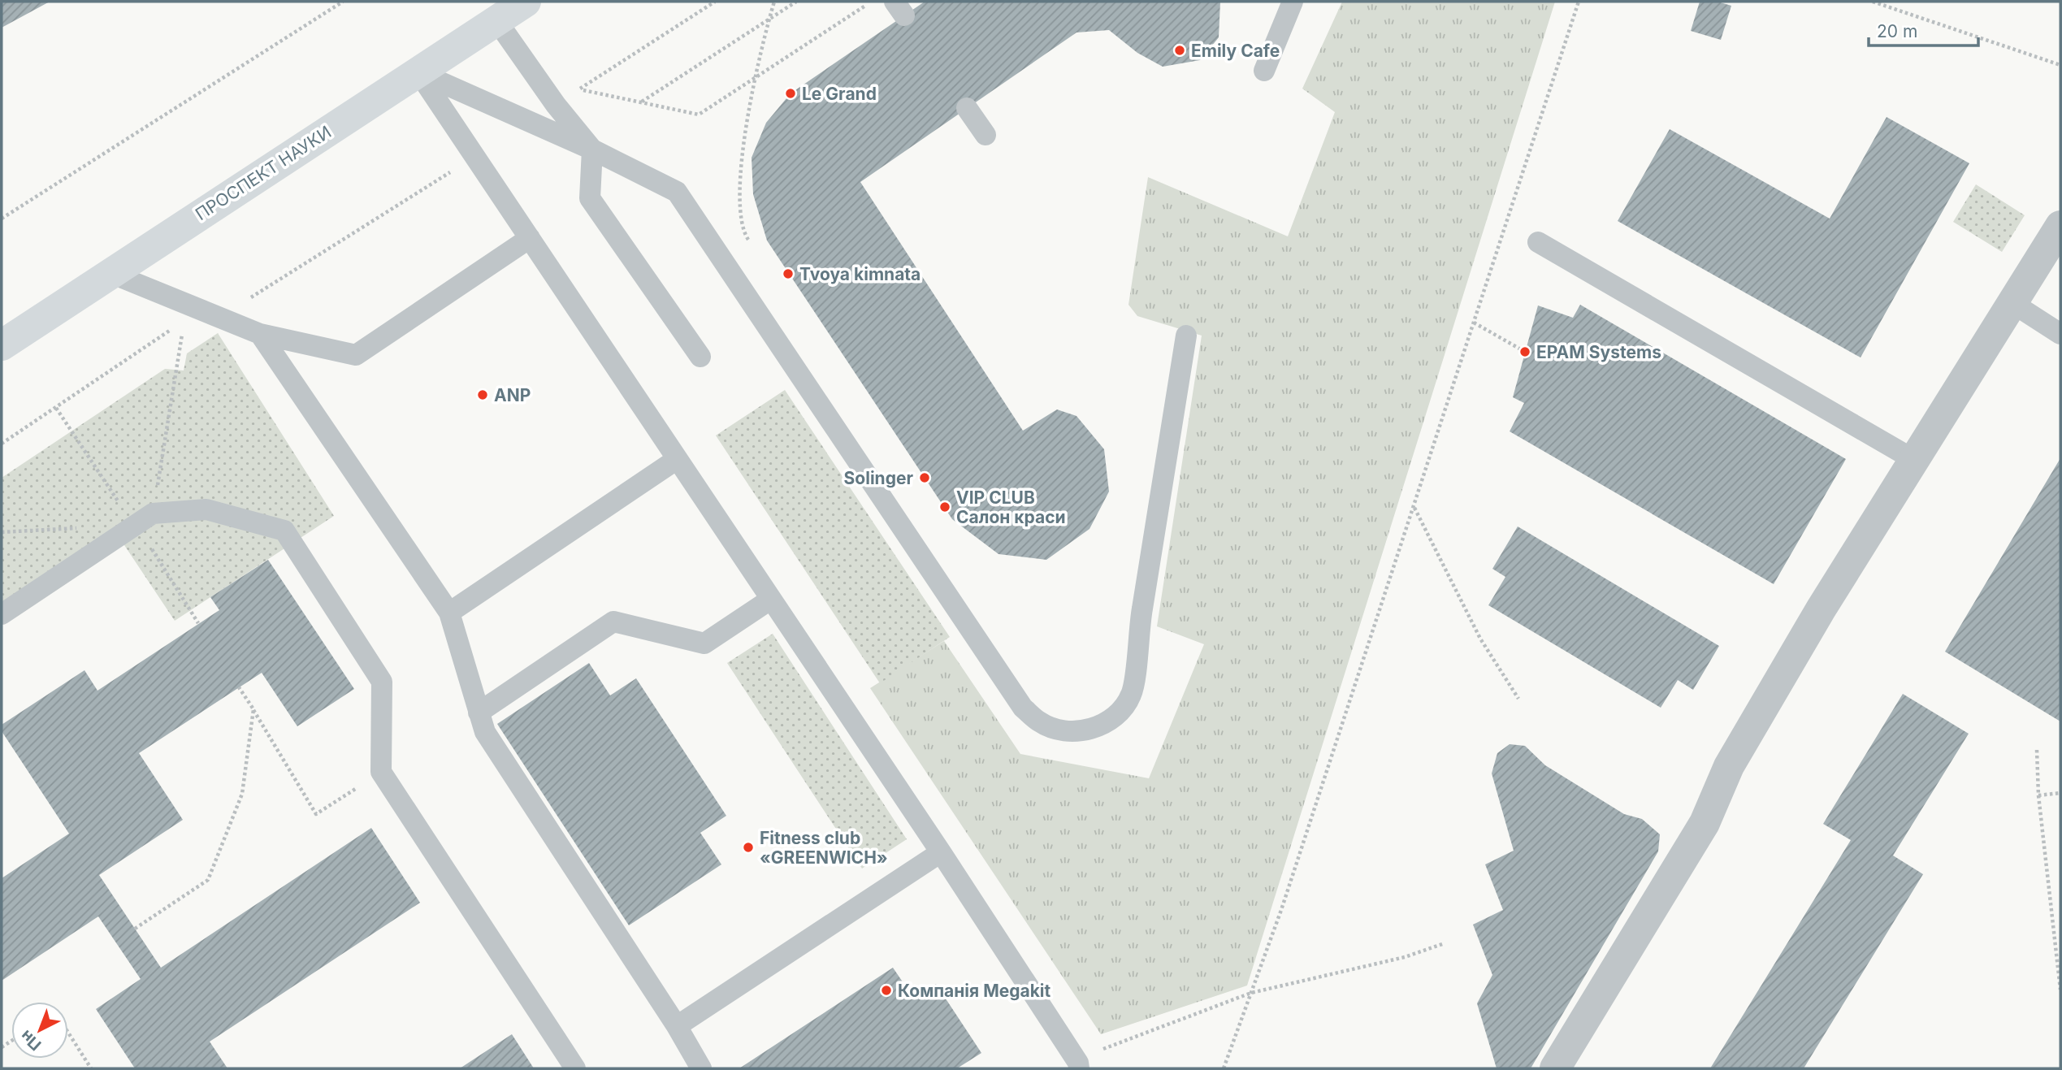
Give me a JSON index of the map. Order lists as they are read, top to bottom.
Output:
{
  "streets": {
    "main road": ["ПРОСПЕКТ НАУКИ"]
  },
  "places": [
    "Emily Cafe",
    "Le Grand",
    "Tvoya kimnata",
    "EPAM Systems",
    "ANP",
    "Solinger",
    "VIP CLUB Салон краси",
    "Fitness club «GREENWICH»",
    "Компанія Megakit"
  ],
  "scale_bar": "20 m",
  "north": "bottom left"
}
